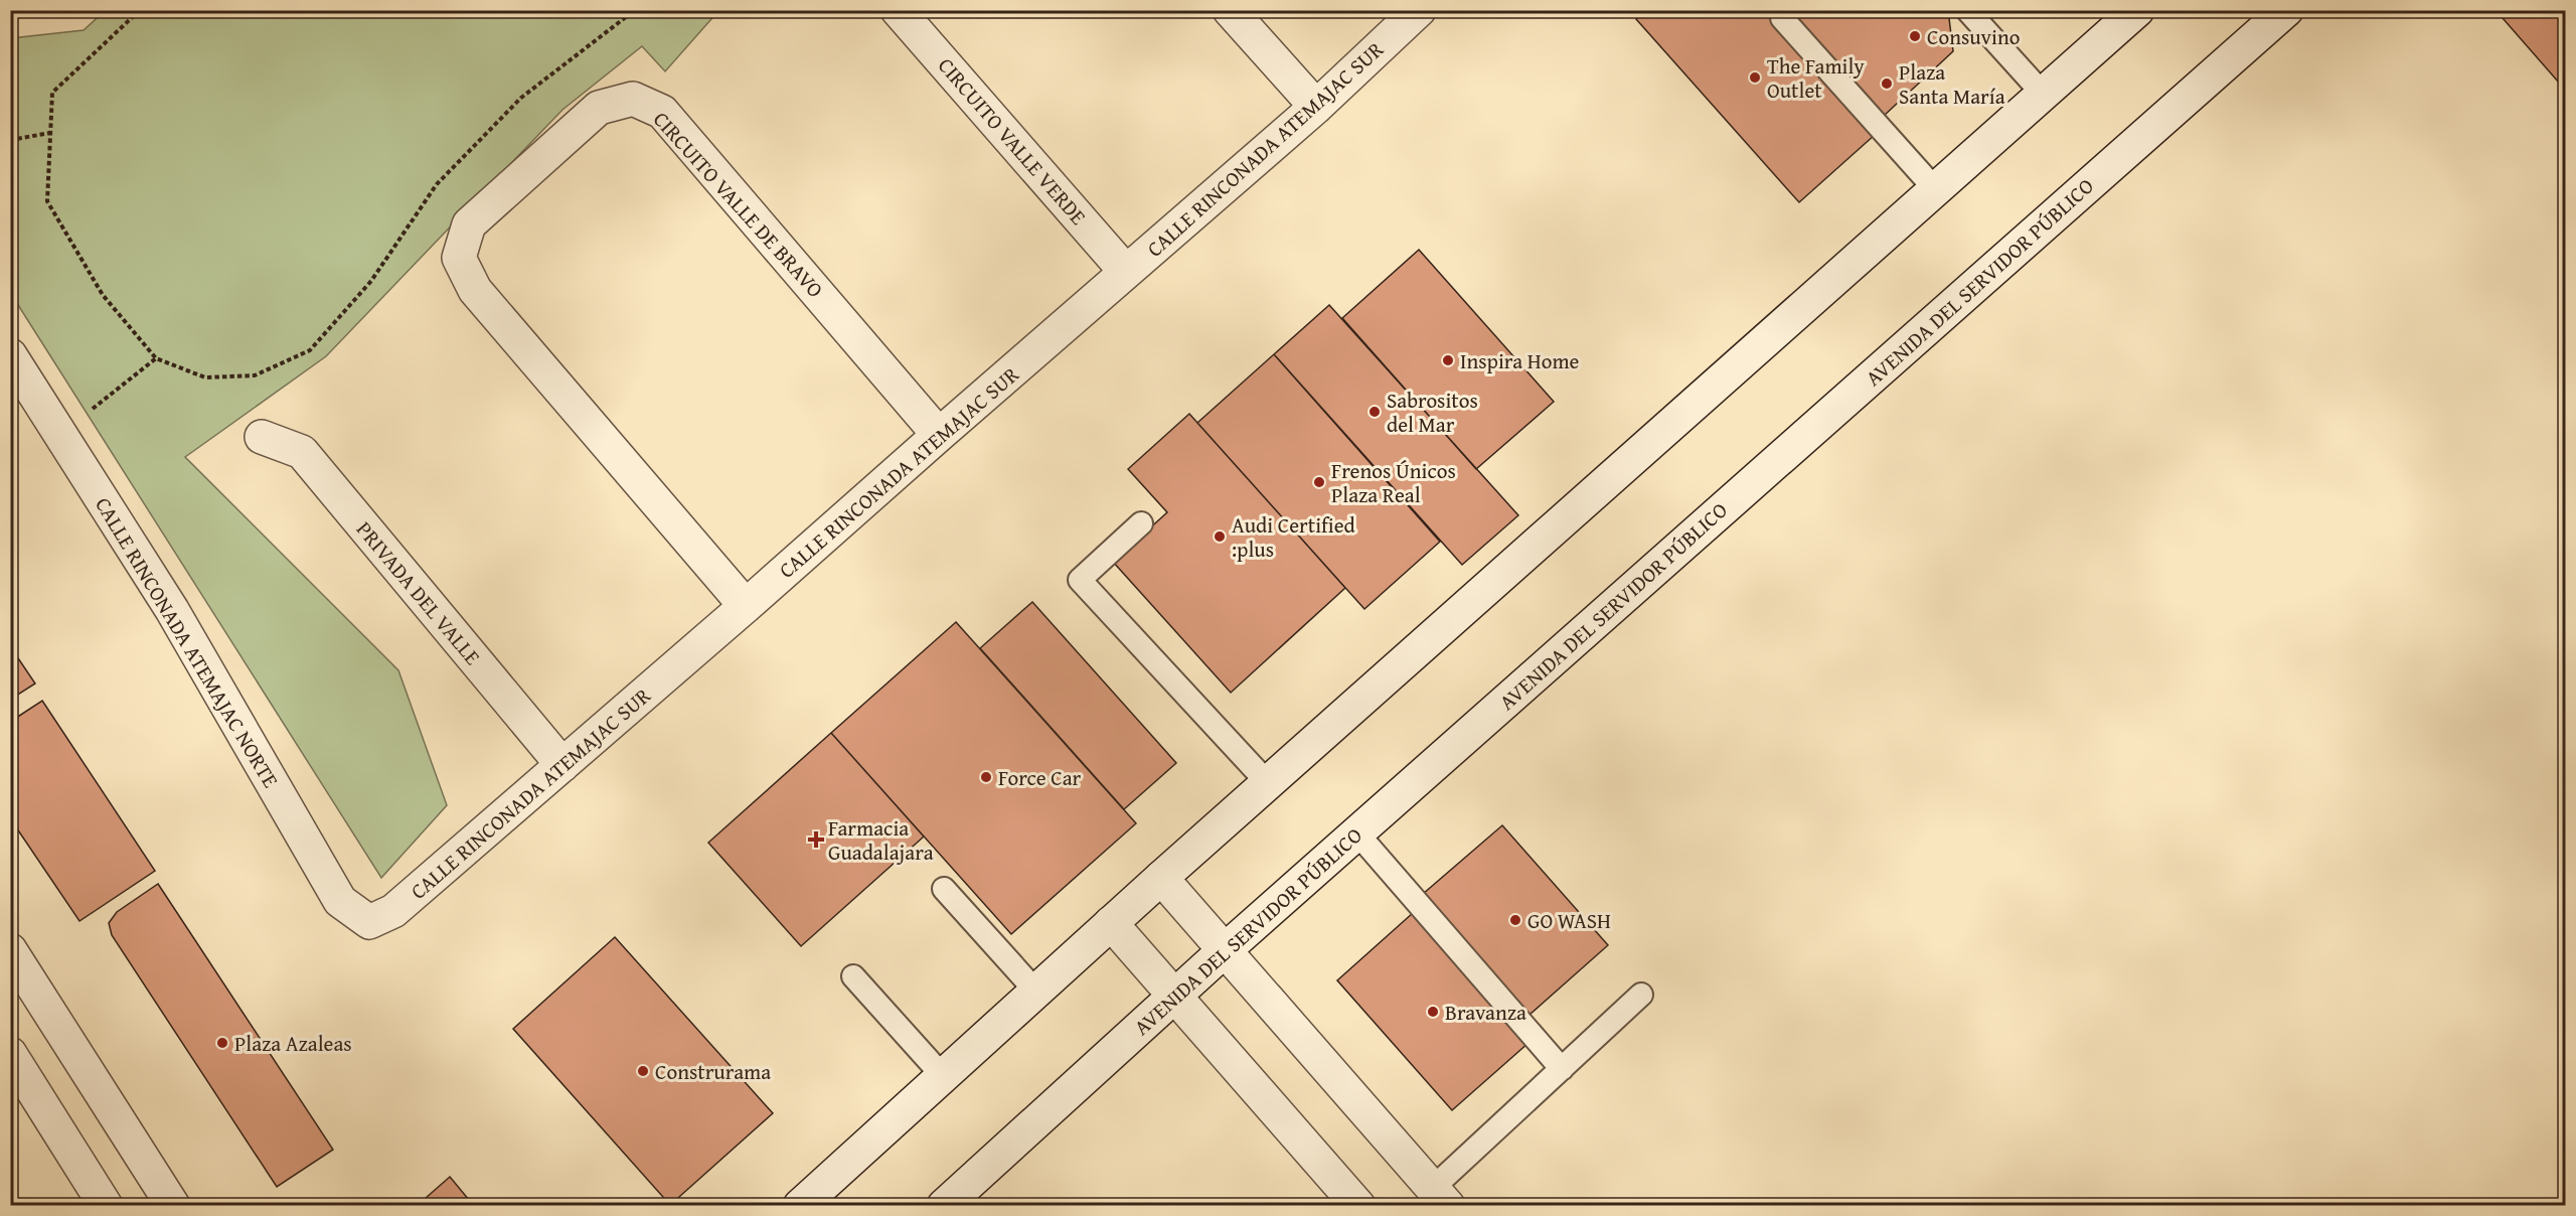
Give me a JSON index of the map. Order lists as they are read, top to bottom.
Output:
{
  "streets": {
    "street": [
      "CIRCUITO VALLE VERDE",
      "CALLE RINCONADA ATEMAJAC SUR",
      "CIRCUITO VALLE DE BRAVO",
      "AVENIDA DEL SERVIDOR PÚBLICO",
      "PRIVADA DEL VALLE",
      "CALLE RINCONADA ATEMAJAC NORTE"
    ]
  },
  "crossings": [
    ["CIRCUITO VALLE VERDE", "CALLE RINCONADA ATEMAJAC SUR"],
    ["CALLE RINCONADA ATEMAJAC SUR", "CIRCUITO VALLE DE BRAVO"],
    ["CALLE RINCONADA ATEMAJAC SUR", "PRIVADA DEL VALLE"],
    ["CALLE RINCONADA ATEMAJAC SUR", "CALLE RINCONADA ATEMAJAC NORTE"]
  ],
  "places": {
    "other": [
      "Consuvino",
      "The Family Outlet",
      "Plaza Santa María",
      "Inspira Home",
      "Sabrositos del Mar",
      "Frenos Únicos Plaza Real",
      "Audi Certified :plus",
      "Force Car",
      "GO WASH",
      "Bravanza",
      "Plaza Azaleas",
      "Construrama"
    ],
    "health": ["Farmacia Guadalajara"]
  }
}
